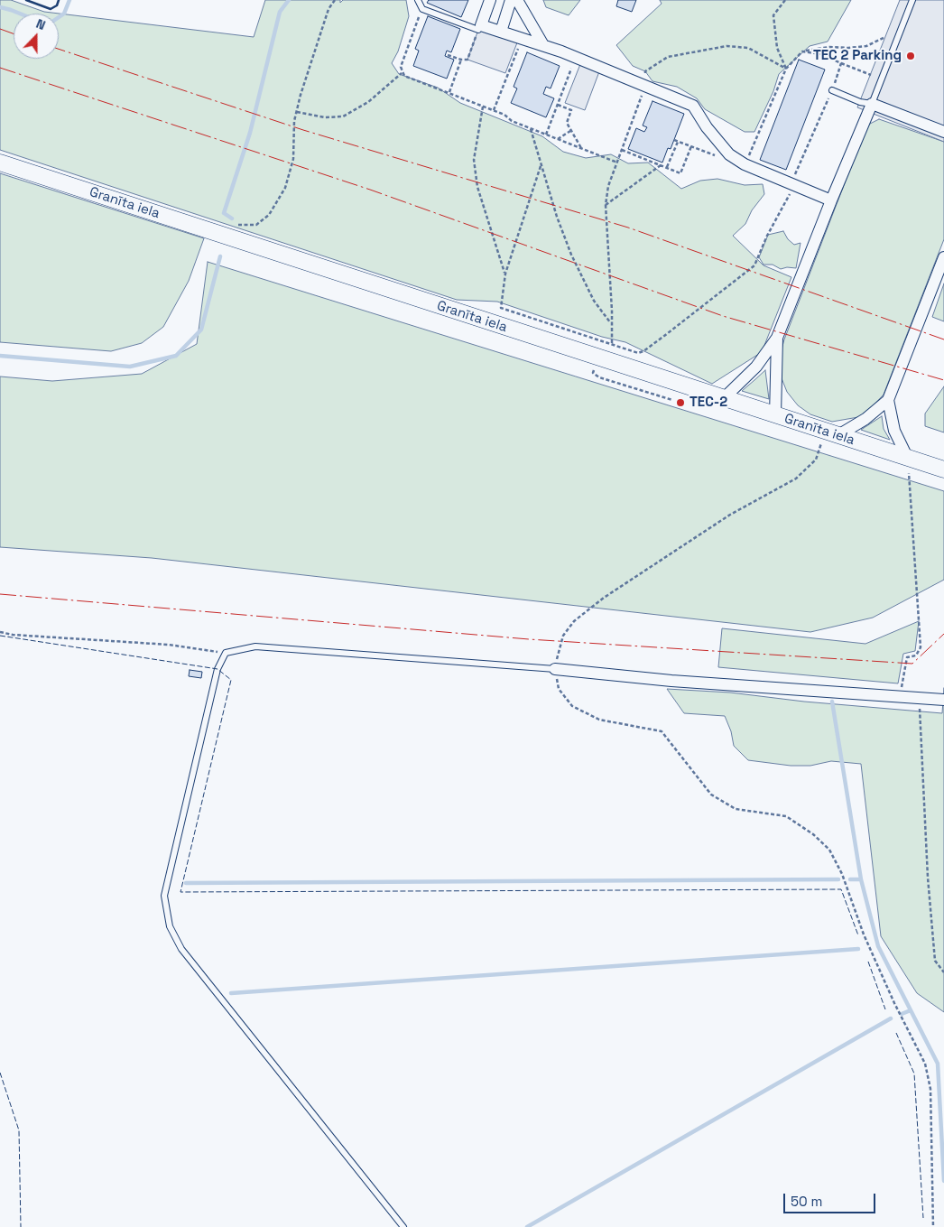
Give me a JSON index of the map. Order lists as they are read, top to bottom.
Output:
{
  "streets": {
    "main road": ["Granīta iela"]
  },
  "places": ["TEC 2 Parking", "TEC-2"],
  "scale_bar": "50 m",
  "north": "top"
}
